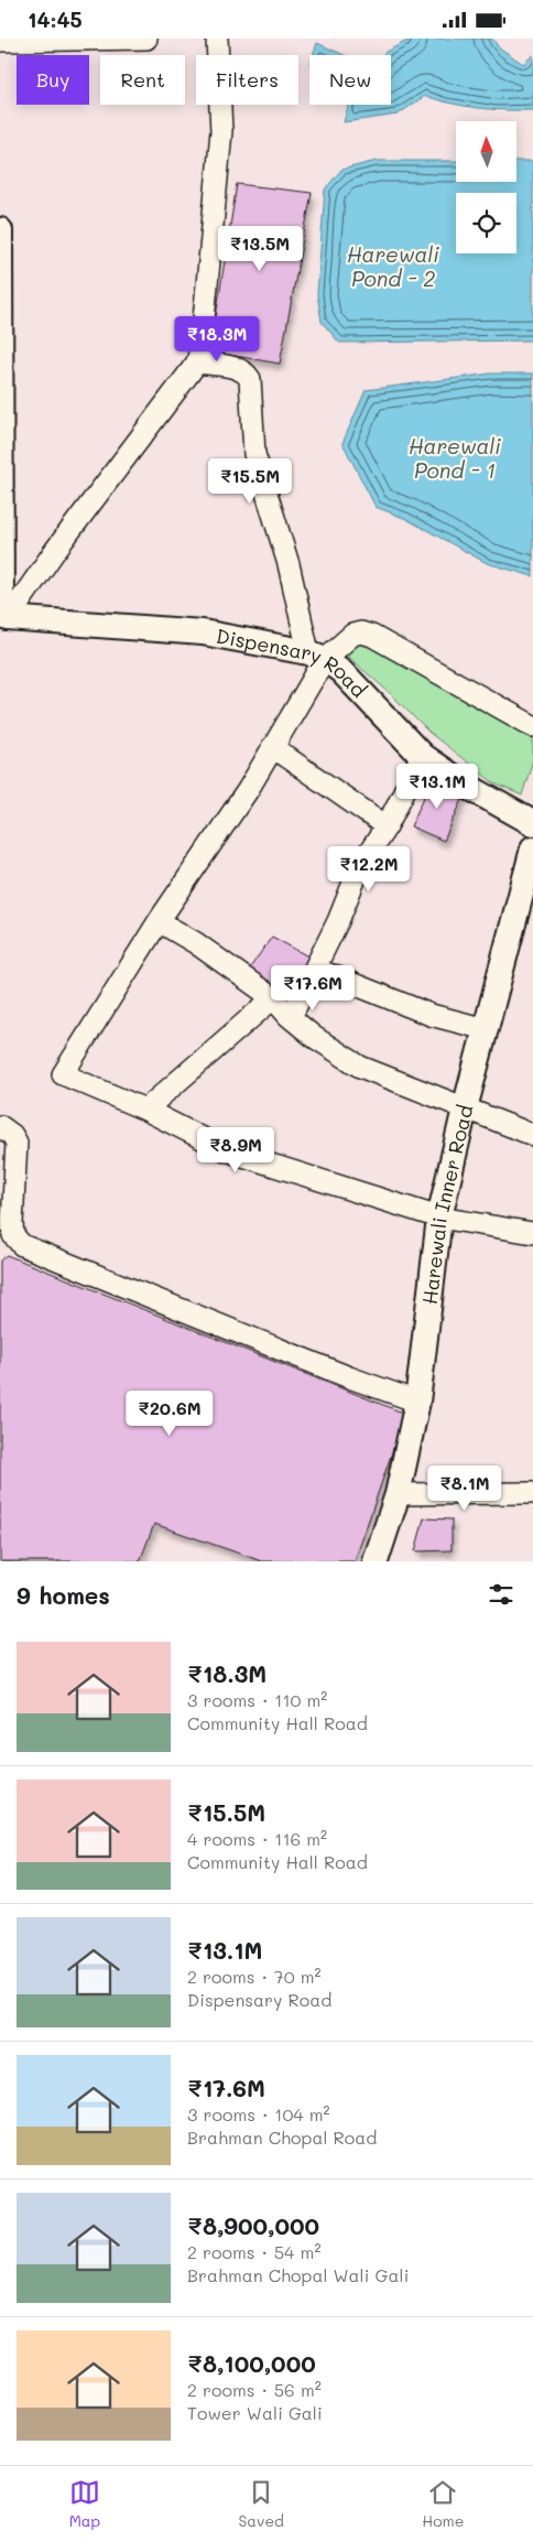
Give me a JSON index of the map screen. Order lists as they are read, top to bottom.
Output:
{
  "streets": {
    "street": ["Dispensary Road", "Harewali Inner Road"]
  },
  "water": ["Harewali Pond - 2", "Harewali Pond - 1"],
  "north": "top",
  "page": {
    "status": "14:45",
    "chip": [
      "Buy",
      "Rent",
      "Filters",
      "New"
    ],
    "price": [
      "₹13.5M",
      "₹18.3M",
      "₹15.5M",
      "₹13.1M",
      "₹12.2M",
      "₹17.6M",
      "₹8.9M",
      "₹20.6M",
      "₹8.1M"
    ],
    "heading": "9 homes",
    "list": [
      {
        "name": "₹18.3M",
        "note": "3 rooms · 110 m² · Community Hall Road"
      },
      {
        "name": "₹15.5M",
        "note": "4 rooms · 116 m² · Community Hall Road"
      },
      {
        "name": "₹13.1M",
        "note": "2 rooms · 70 m² · Dispensary Road"
      },
      {
        "name": "₹17.6M",
        "note": "3 rooms · 104 m² · Brahman Chopal Road"
      },
      {
        "name": "₹8,900,000",
        "note": "2 rooms · 54 m² · Brahman Chopal Wali Gali"
      },
      {
        "name": "₹8,100,000",
        "note": "2 rooms · 56 m² · Tower Wali Gali"
      }
    ],
    "tabs": ["Map", "Saved", "Home"]
  }
}
